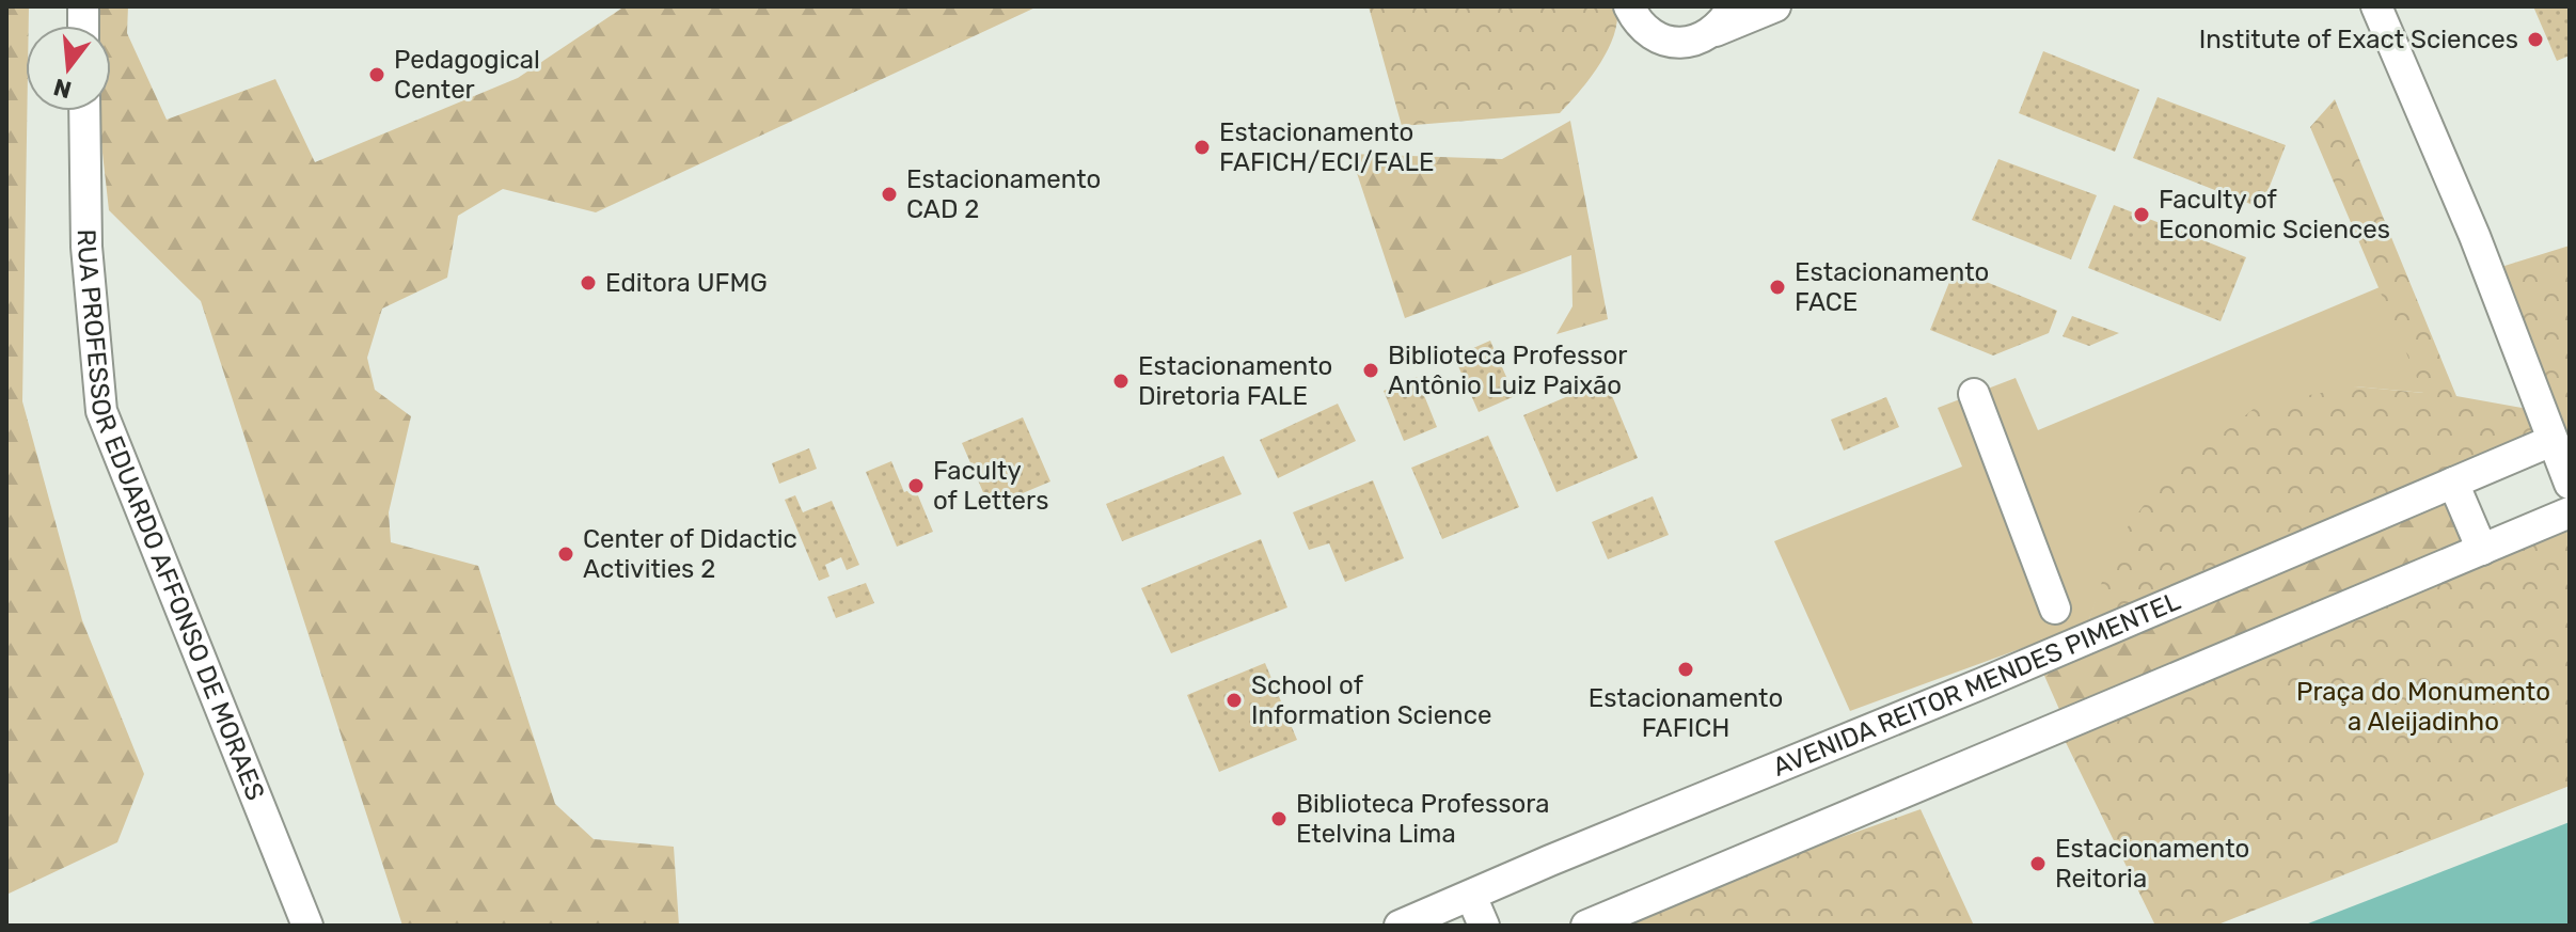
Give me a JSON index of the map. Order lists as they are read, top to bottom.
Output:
{
  "streets": {
    "street": ["RUA PROFESSOR EDUARDO AFFONSO DE MORAES", "AVENIDA REITOR MENDES PIMENTEL"]
  },
  "parks": ["Praça do Monumento a Aleijadinho"],
  "places": [
    "Institute of Exact Sciences",
    "Pedagogical Center",
    "Estacionamento FAFICH/ECI/FALE",
    "Estacionamento CAD 2",
    "Faculty of Economic Sciences",
    "Editora UFMG",
    "Estacionamento FACE",
    "Biblioteca Professor Antônio Luiz Paixão",
    "Estacionamento Diretoria FALE",
    "Faculty of Letters",
    "Center of Didactic Activities 2",
    "Estacionamento FAFICH",
    "School of Information Science",
    "Biblioteca Professora Etelvina Lima",
    "Estacionamento Reitoria"
  ],
  "north": "bottom"
}
